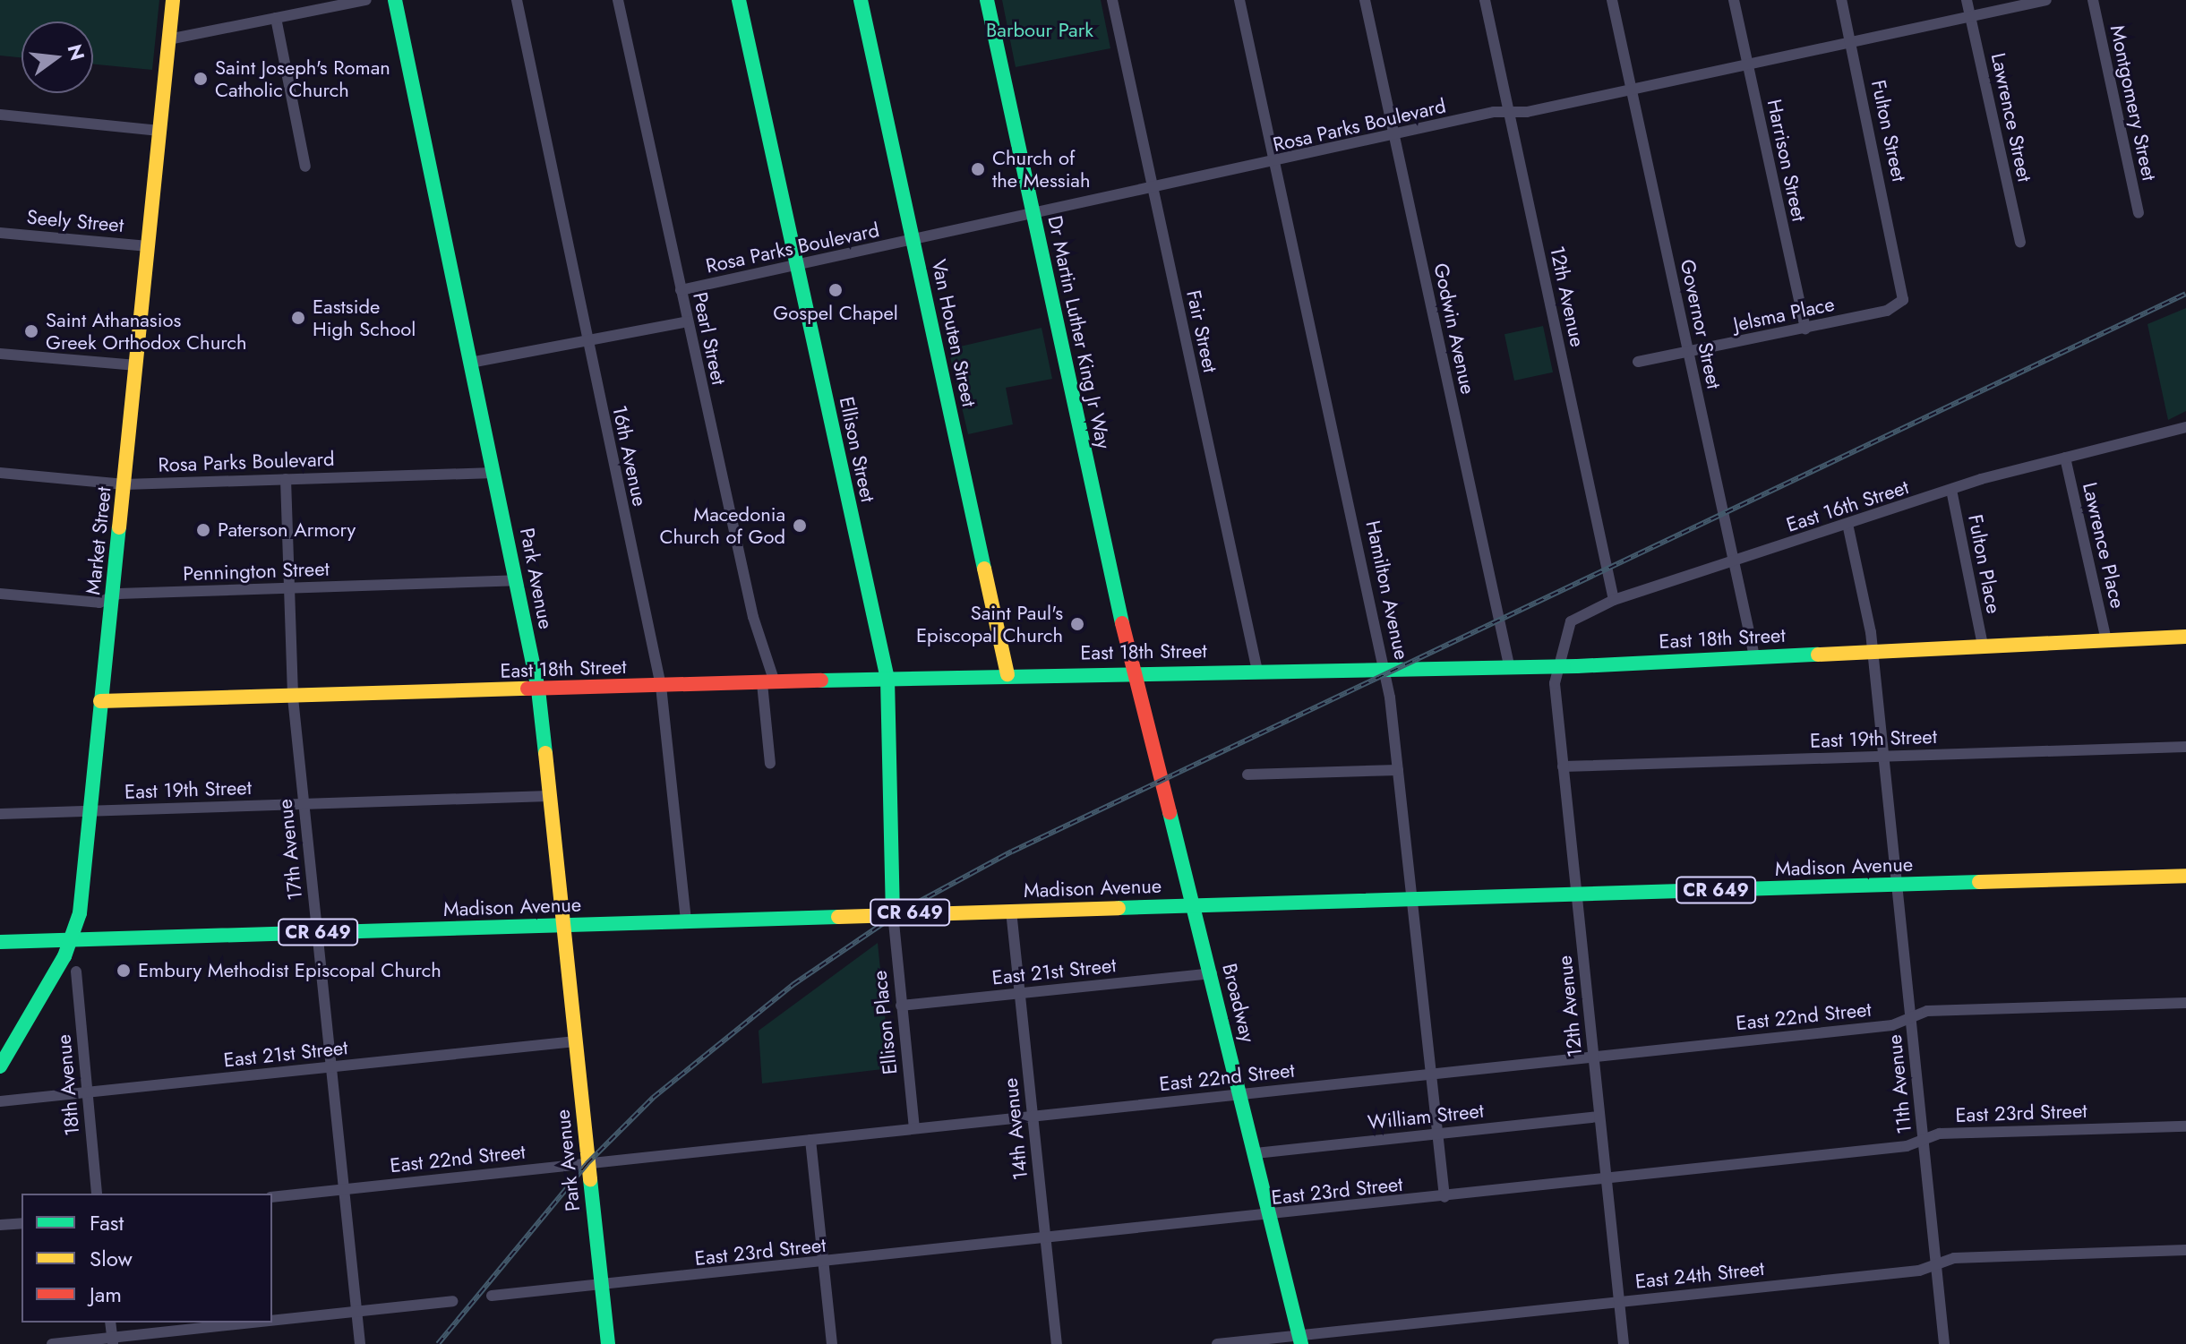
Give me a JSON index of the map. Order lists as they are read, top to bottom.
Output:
{
  "streets": {
    "main road": [
      "Dr Martin Luther King Jr Way",
      "Van Houten Street",
      "Ellison Street",
      "Market Street",
      "Park Avenue",
      "East 18th Street",
      "Madison Avenue",
      "CR 649",
      "Broadway"
    ],
    "street": [
      "Montgomery Street",
      "Lawrence Street",
      "Rosa Parks Boulevard",
      "Fulton Street",
      "Harrison Street",
      "Seely Street",
      "12th Avenue",
      "Jelsma Place",
      "Governor Street",
      "Godwin Avenue",
      "Fair Street",
      "Pearl Street",
      "16th Avenue",
      "East 16th Street",
      "Lawrence Place",
      "Fulton Place",
      "Pennington Street",
      "Hamilton Avenue",
      "East 19th Street",
      "17th Avenue",
      "East 21st Street",
      "East 22nd Street",
      "Ellison Place",
      "11th Avenue",
      "18th Avenue",
      "East 23rd Street",
      "William Street",
      "14th Avenue",
      "East 24th Street"
    ]
  },
  "crossings": [
    ["Lawrence Street", "Rosa Parks Boulevard"],
    ["Rosa Parks Boulevard", "Fulton Street"],
    ["Rosa Parks Boulevard", "Harrison Street"],
    ["Rosa Parks Boulevard", "12th Avenue"],
    ["Rosa Parks Boulevard", "Governor Street"],
    ["Rosa Parks Boulevard", "Godwin Avenue"],
    ["Rosa Parks Boulevard", "Fair Street"],
    ["Rosa Parks Boulevard", "Dr Martin Luther King Jr Way"],
    ["Rosa Parks Boulevard", "Van Houten Street"],
    ["Rosa Parks Boulevard", "Pearl Street"],
    ["Rosa Parks Boulevard", "Ellison Street"],
    ["Rosa Parks Boulevard", "Market Street"],
    ["Rosa Parks Boulevard", "Park Avenue"],
    ["Rosa Parks Boulevard", "Hamilton Avenue"],
    ["Rosa Parks Boulevard", "17th Avenue"],
    ["Fulton Street", "Jelsma Place"],
    ["Harrison Street", "Jelsma Place"],
    ["Seely Street", "Market Street"],
    ["12th Avenue", "East 16th Street"],
    ["12th Avenue", "East 18th Street"],
    ["12th Avenue", "East 19th Street"],
    ["12th Avenue", "Madison Avenue"],
    ["12th Avenue", "East 22nd Street"],
    ["12th Avenue", "East 23rd Street"],
    ["12th Avenue", "William Street"],
    ["12th Avenue", "East 24th Street"],
    ["Jelsma Place", "Governor Street"],
    ["Governor Street", "East 16th Street"],
    ["Governor Street", "East 18th Street"],
    ["Godwin Avenue", "East 18th Street"],
    ["Fair Street", "East 18th Street"],
    ["Dr Martin Luther King Jr Way", "East 18th Street"],
    ["Dr Martin Luther King Jr Way", "Broadway"],
    ["Van Houten Street", "East 18th Street"],
    ["Pearl Street", "East 18th Street"],
    ["Ellison Street", "East 18th Street"],
    ["Ellison Street", "Madison Avenue"],
    ["Ellison Street", "Ellison Place"],
    ["16th Avenue", "East 18th Street"],
    ["16th Avenue", "Madison Avenue"],
    ["East 16th Street", "Lawrence Place"],
    ["East 16th Street", "Fulton Place"],
    ["East 16th Street", "East 18th Street"],
    ["East 16th Street", "11th Avenue"],
    ["Market Street", "Pennington Street"],
    ["Market Street", "East 18th Street"],
    ["Market Street", "East 19th Street"],
    ["Market Street", "Madison Avenue"],
    ["Lawrence Place", "East 18th Street"],
    ["Fulton Place", "East 18th Street"],
    ["Pennington Street", "Park Avenue"],
    ["Pennington Street", "17th Avenue"],
    ["Park Avenue", "East 18th Street"],
    ["Park Avenue", "East 19th Street"],
    ["Park Avenue", "Madison Avenue"],
    ["Park Avenue", "East 21st Street"],
    ["Park Avenue", "East 22nd Street"],
    ["Park Avenue", "East 23rd Street"],
    ["Hamilton Avenue", "East 18th Street"],
    ["Hamilton Avenue", "Madison Avenue"],
    ["Hamilton Avenue", "East 22nd Street"],
    ["Hamilton Avenue", "East 23rd Street"],
    ["Hamilton Avenue", "William Street"],
    ["East 18th Street", "17th Avenue"],
    ["East 18th Street", "Broadway"],
    ["East 18th Street", "11th Avenue"],
    ["East 19th Street", "17th Avenue"],
    ["East 19th Street", "11th Avenue"],
    ["17th Avenue", "Madison Avenue"],
    ["17th Avenue", "East 21st Street"],
    ["17th Avenue", "East 22nd Street"],
    ["Madison Avenue", "Broadway"],
    ["Madison Avenue", "Ellison Place"],
    ["Madison Avenue", "11th Avenue"],
    ["Madison Avenue", "14th Avenue"],
    ["East 21st Street", "Broadway"],
    ["East 21st Street", "Ellison Place"],
    ["East 21st Street", "18th Avenue"],
    ["East 21st Street", "14th Avenue"],
    ["Broadway", "East 22nd Street"],
    ["Broadway", "East 23rd Street"],
    ["Broadway", "William Street"],
    ["Broadway", "East 24th Street"],
    ["East 22nd Street", "Ellison Place"],
    ["East 22nd Street", "11th Avenue"],
    ["East 22nd Street", "14th Avenue"],
    ["11th Avenue", "East 23rd Street"],
    ["11th Avenue", "East 24th Street"],
    ["East 23rd Street", "14th Avenue"]
  ],
  "parks": ["Barbour Park"],
  "places": [
    "Saint Joseph's Roman Catholic Church",
    "Church of the Messiah",
    "Gospel Chapel",
    "Eastside High School",
    "Saint Athanasios Greek Orthodox Church",
    "Macedonia Church of God",
    "Paterson Armory",
    "Saint Paul's Episcopal Church",
    "Embury Methodist Episcopal Church"
  ],
  "legend": ["Fast", "Slow", "Jam"],
  "north": "right"
}
